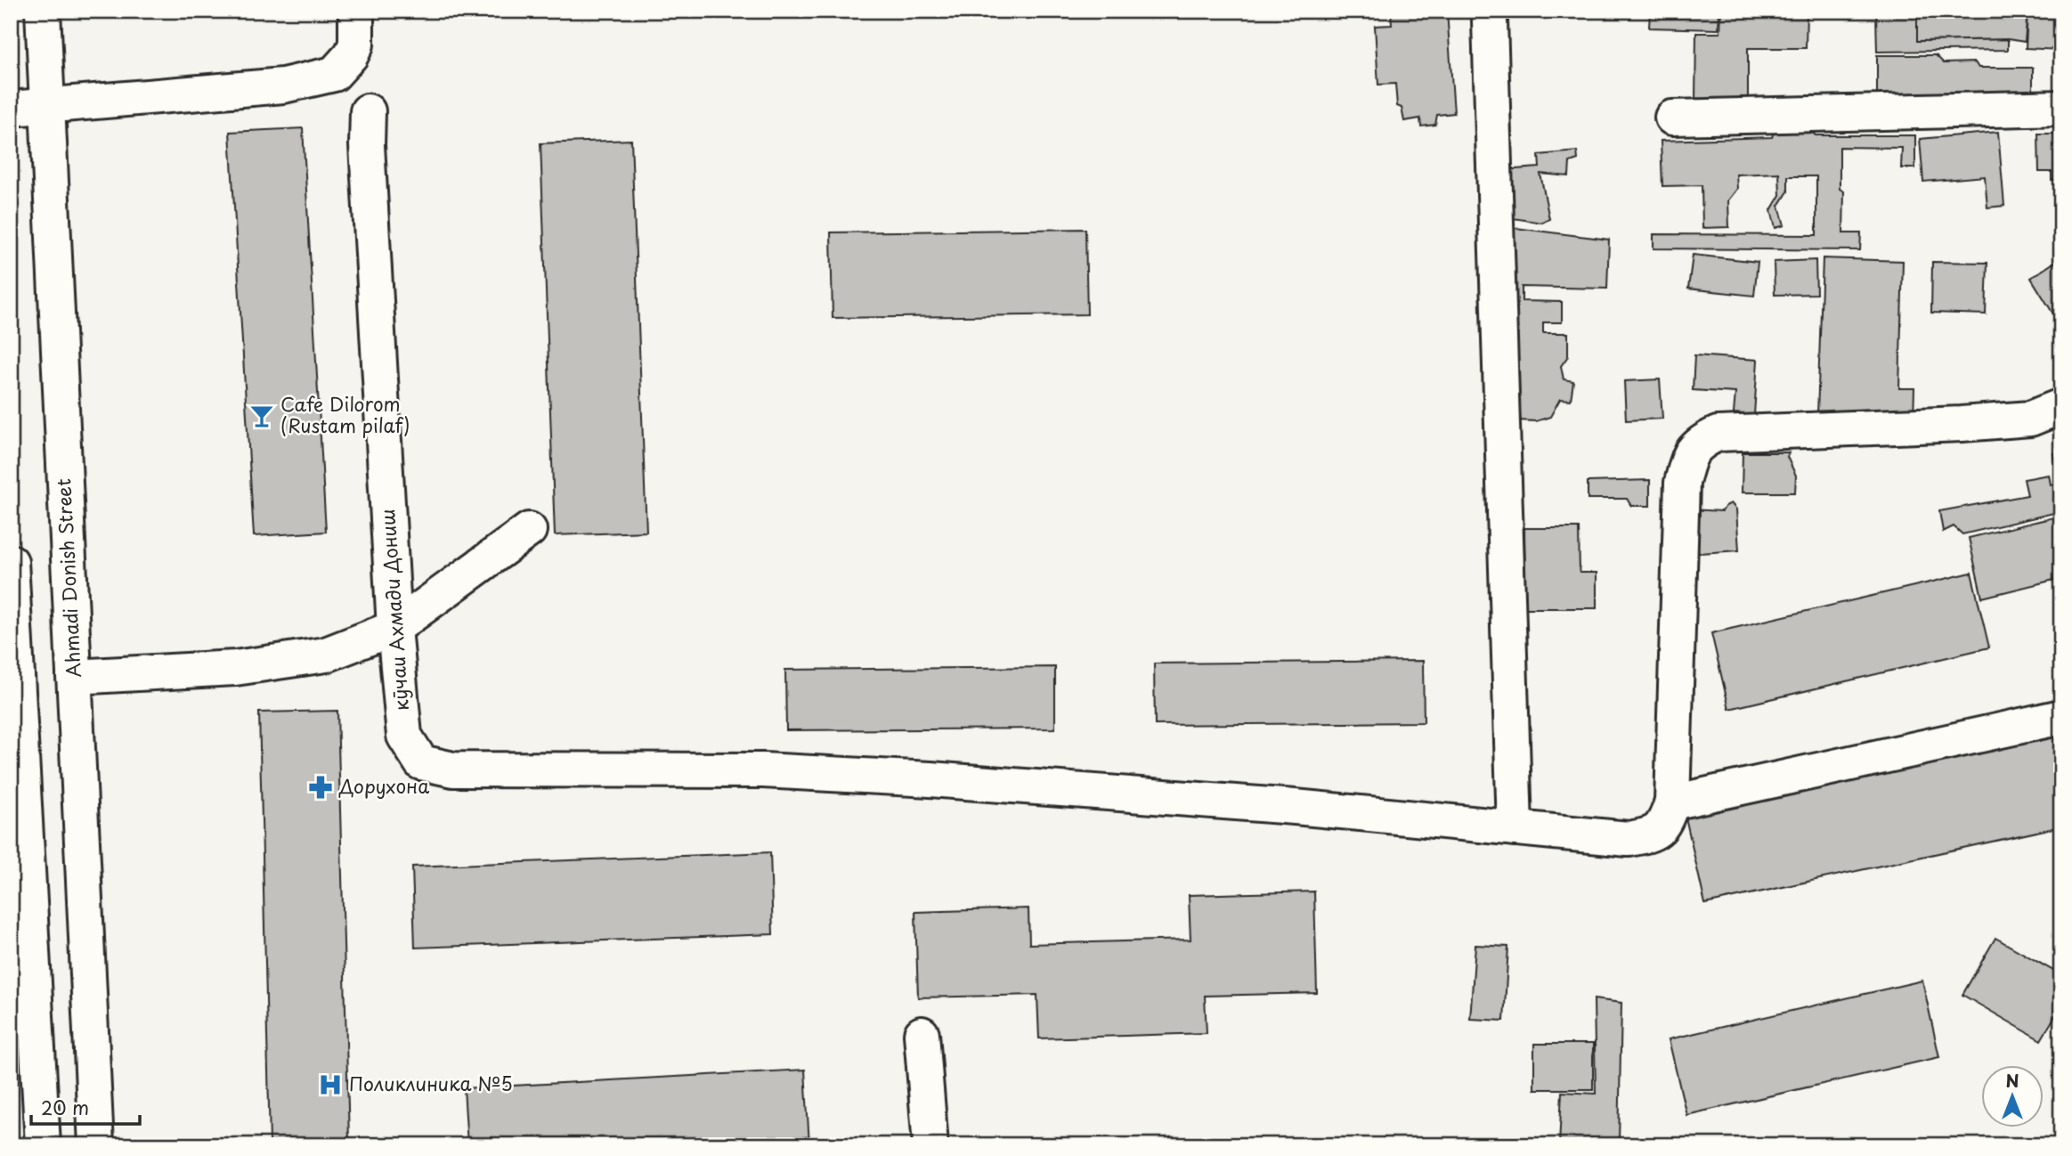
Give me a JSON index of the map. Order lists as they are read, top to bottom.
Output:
{
  "streets": {
    "street": ["Ahmadi Donish Street", "кӯчаи Ахмади Дониш"]
  },
  "places": {
    "bar": ["Cafe Dilorom (Rustam pilaf)"],
    "pharmacy": ["Дорухона"],
    "hospital": ["Поликлиника №5"]
  },
  "scale_bar": "20 m",
  "north": "top"
}
